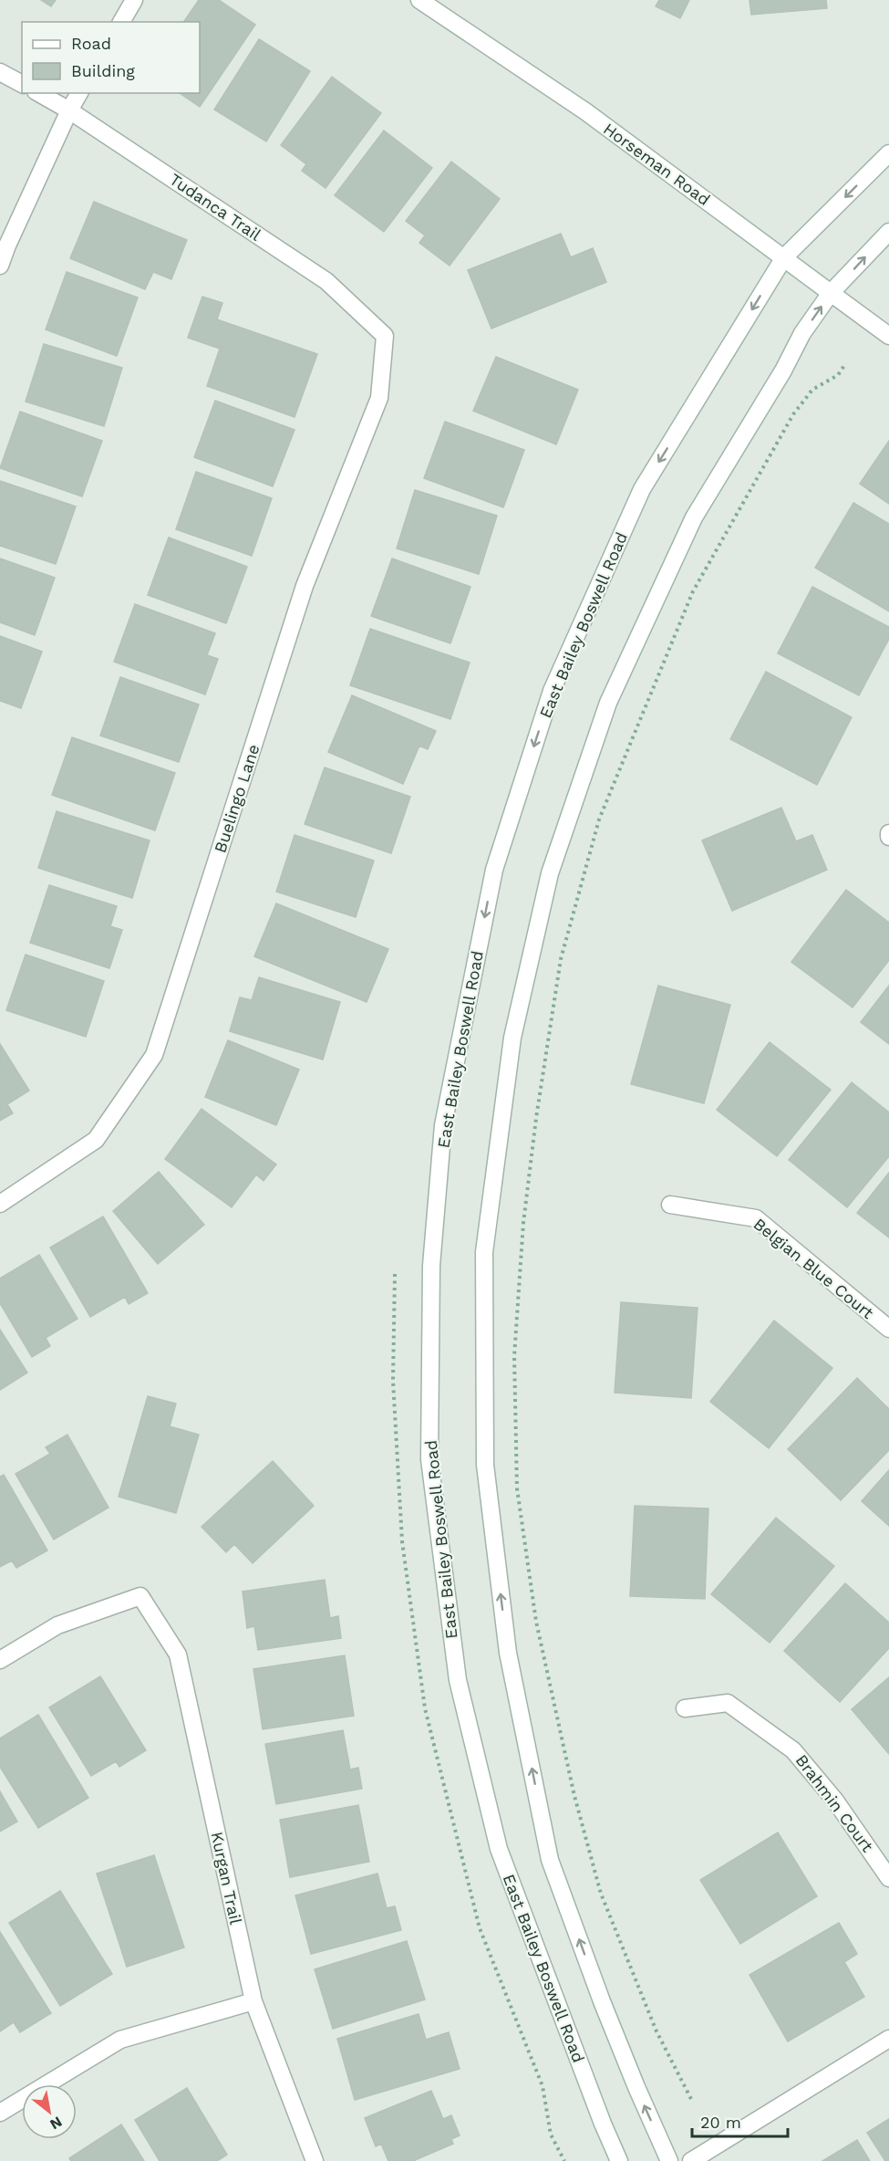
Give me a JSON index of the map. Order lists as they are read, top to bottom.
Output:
{
  "streets": {
    "street": [
      "Horseman Road",
      "Tudanca Trail",
      "East Bailey Boswell Road",
      "Buelingo Lane",
      "Belgian Blue Court",
      "Brahmin Court",
      "Kurgan Trail"
    ]
  },
  "crossings": [
    ["Horseman Road", "East Bailey Boswell Road"],
    ["Tudanca Trail", "Buelingo Lane"]
  ],
  "legend": ["Road", "Building"],
  "scale_bar": "20 m",
  "north": "bottom right"
}
